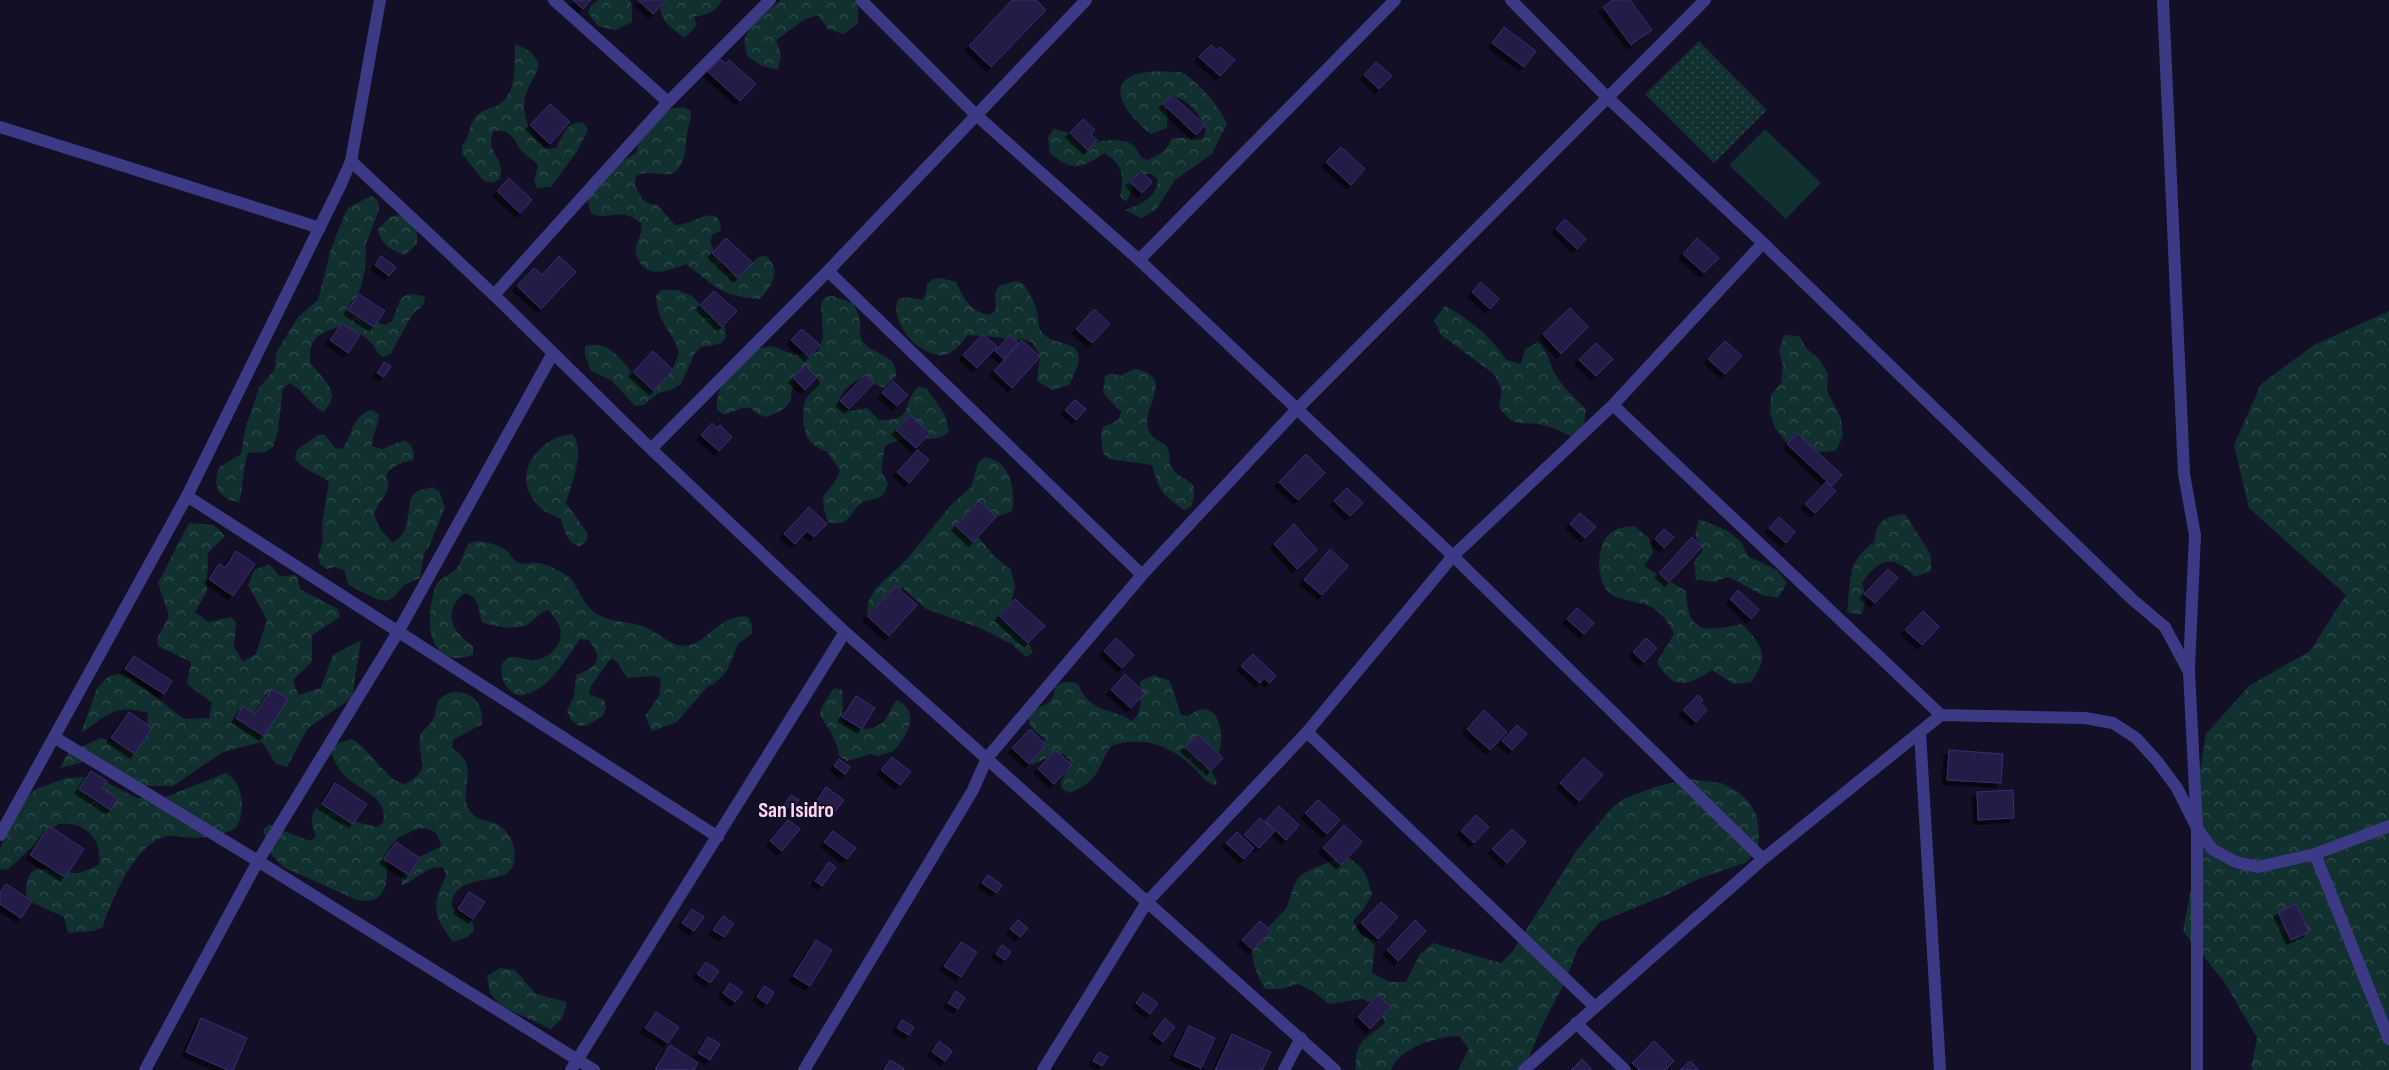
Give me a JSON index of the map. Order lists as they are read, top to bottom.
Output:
{
  "districts": ["San Isidro"]
}
